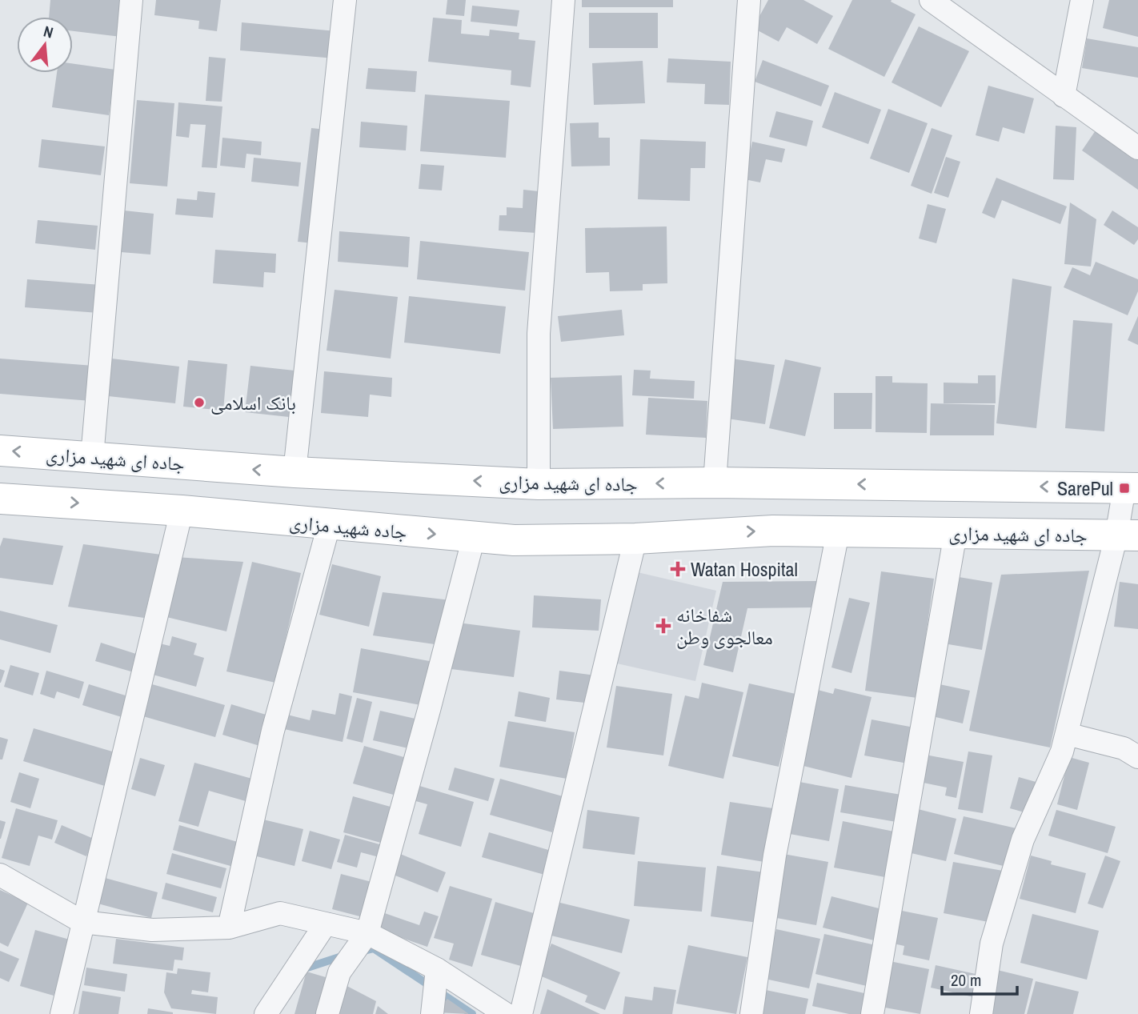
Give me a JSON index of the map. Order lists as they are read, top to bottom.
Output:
{
  "streets": {
    "main road": ["جاده ای شهید مزاری", "جاده شهید مزاری"]
  },
  "crossings": [
    ["جاده ای شهید مزاری", "جاده شهید مزاری"]
  ],
  "one_way": ["جاده شهید مزاری"],
  "places": {
    "other": ["بانک اسلامی"],
    "transit": ["SarePul"],
    "health": ["Watan Hospital", "شفاخانه معالجوی وطن"]
  },
  "scale_bar": "20 m",
  "north": "top"
}
